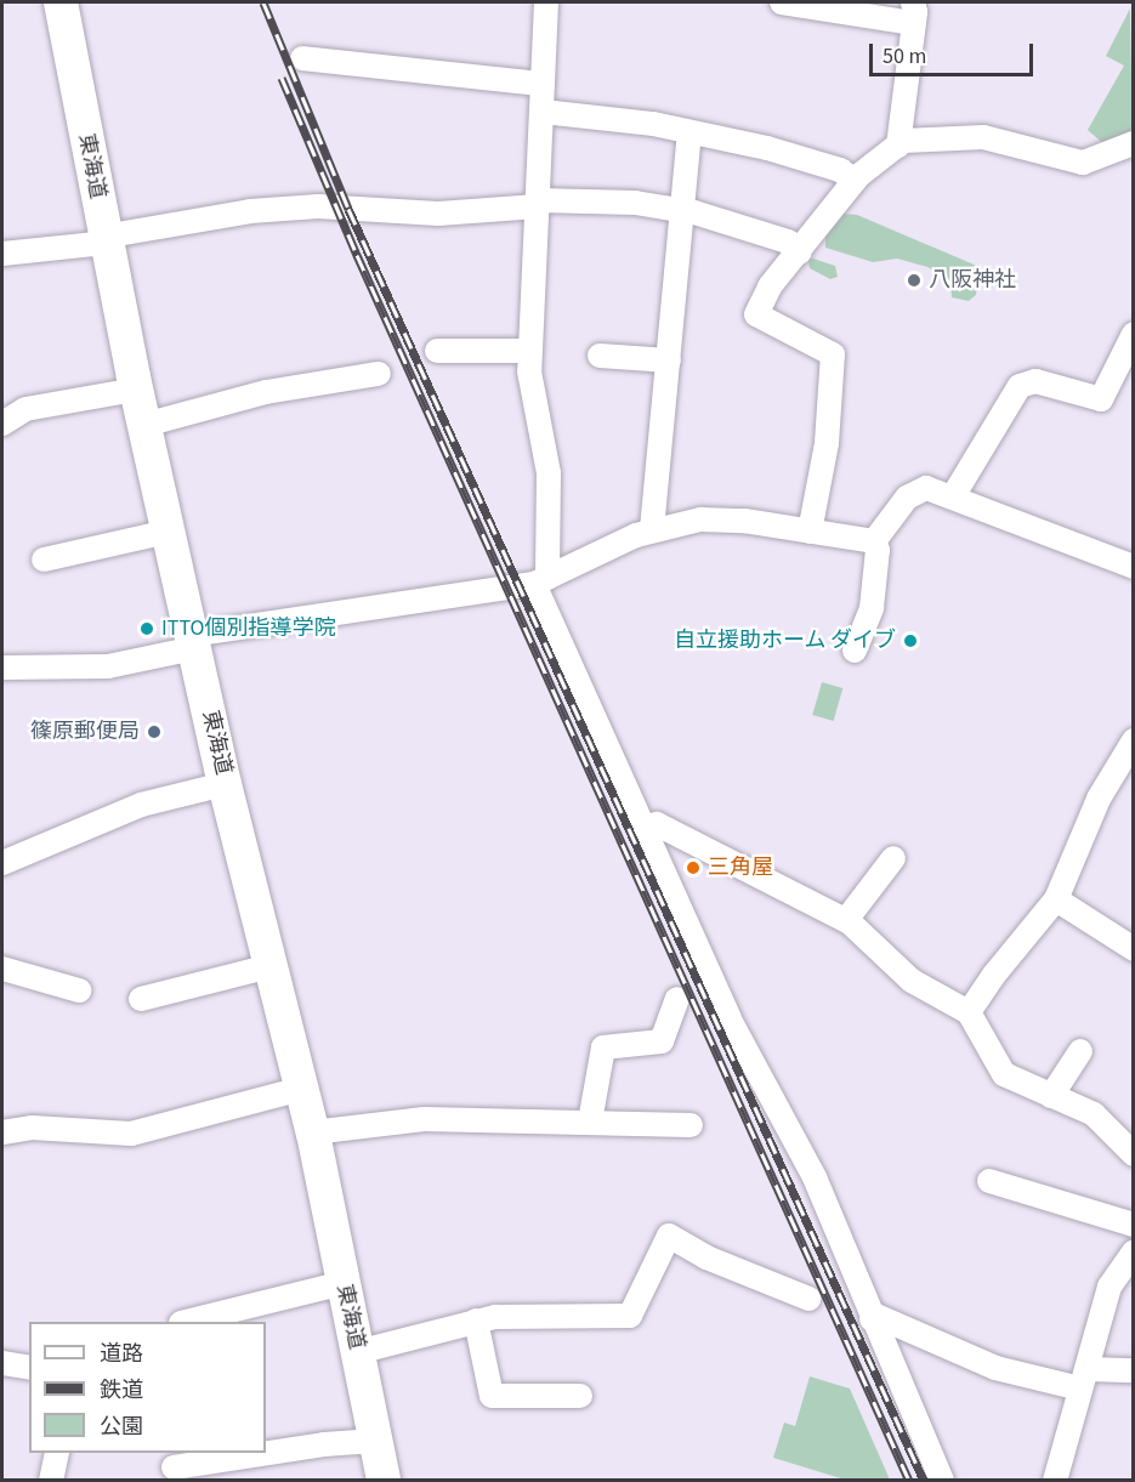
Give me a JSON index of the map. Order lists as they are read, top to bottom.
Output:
{
  "streets": {
    "main road": ["東海道"]
  },
  "places": [
    "八阪神社",
    "ITTO個別指導学院",
    "自立援助ホーム ダイブ",
    "篠原郵便局",
    "三角屋"
  ],
  "legend": ["道路", "鉄道", "公園"],
  "scale_bar": "50 m"
}
